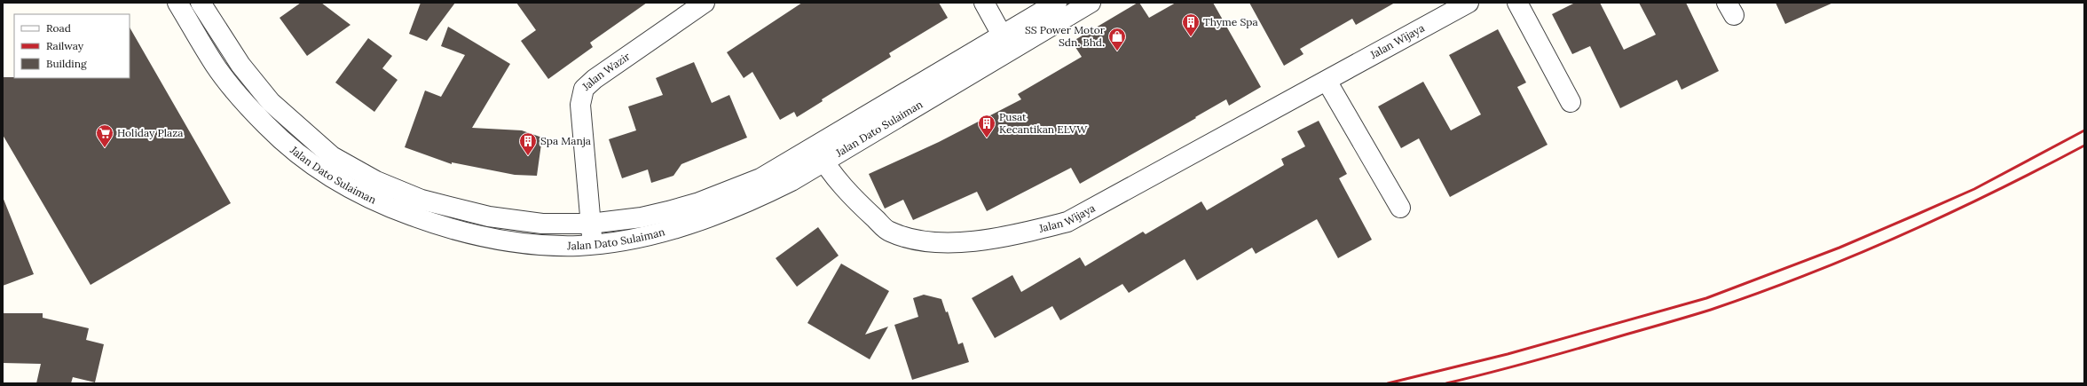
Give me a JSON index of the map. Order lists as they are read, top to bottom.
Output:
{
  "streets": {
    "street": ["Jalan Wijaya", "Jalan Wazir", "Jalan Dato Sulaiman"]
  },
  "crossings": [
    ["Jalan Wijaya", "Jalan Dato Sulaiman"],
    ["Jalan Wazir", "Jalan Dato Sulaiman"]
  ],
  "places": {
    "building": ["Thyme Spa", "Pusat Kecantikan ELVW", "Spa Manja"],
    "shop": ["SS Power Motor Sdn. Bhd."],
    "supermarket": ["Holiday Plaza"]
  },
  "legend": ["Road", "Railway", "Building"]
}
